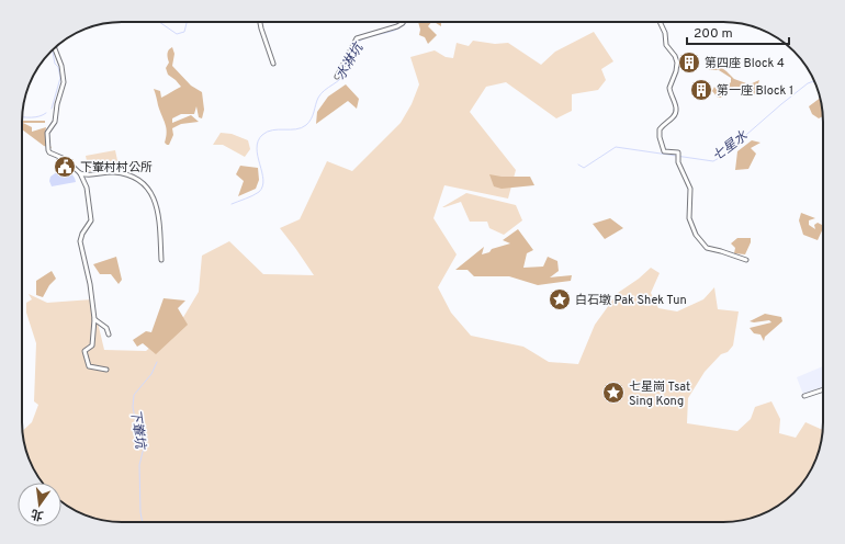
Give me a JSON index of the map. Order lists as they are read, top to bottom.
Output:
{
  "water": ["水淋坑", "七星水", "下輋坑"],
  "places": {
    "building": ["第四座 Block 4", "第一座 Block 1"],
    "public building": ["下輋村村公所"],
    "place": ["白石墩 Pak Shek Tun", "七星崗 Tsat Sing Kong"]
  },
  "scale_bar": "200 m",
  "north": "bottom"
}
